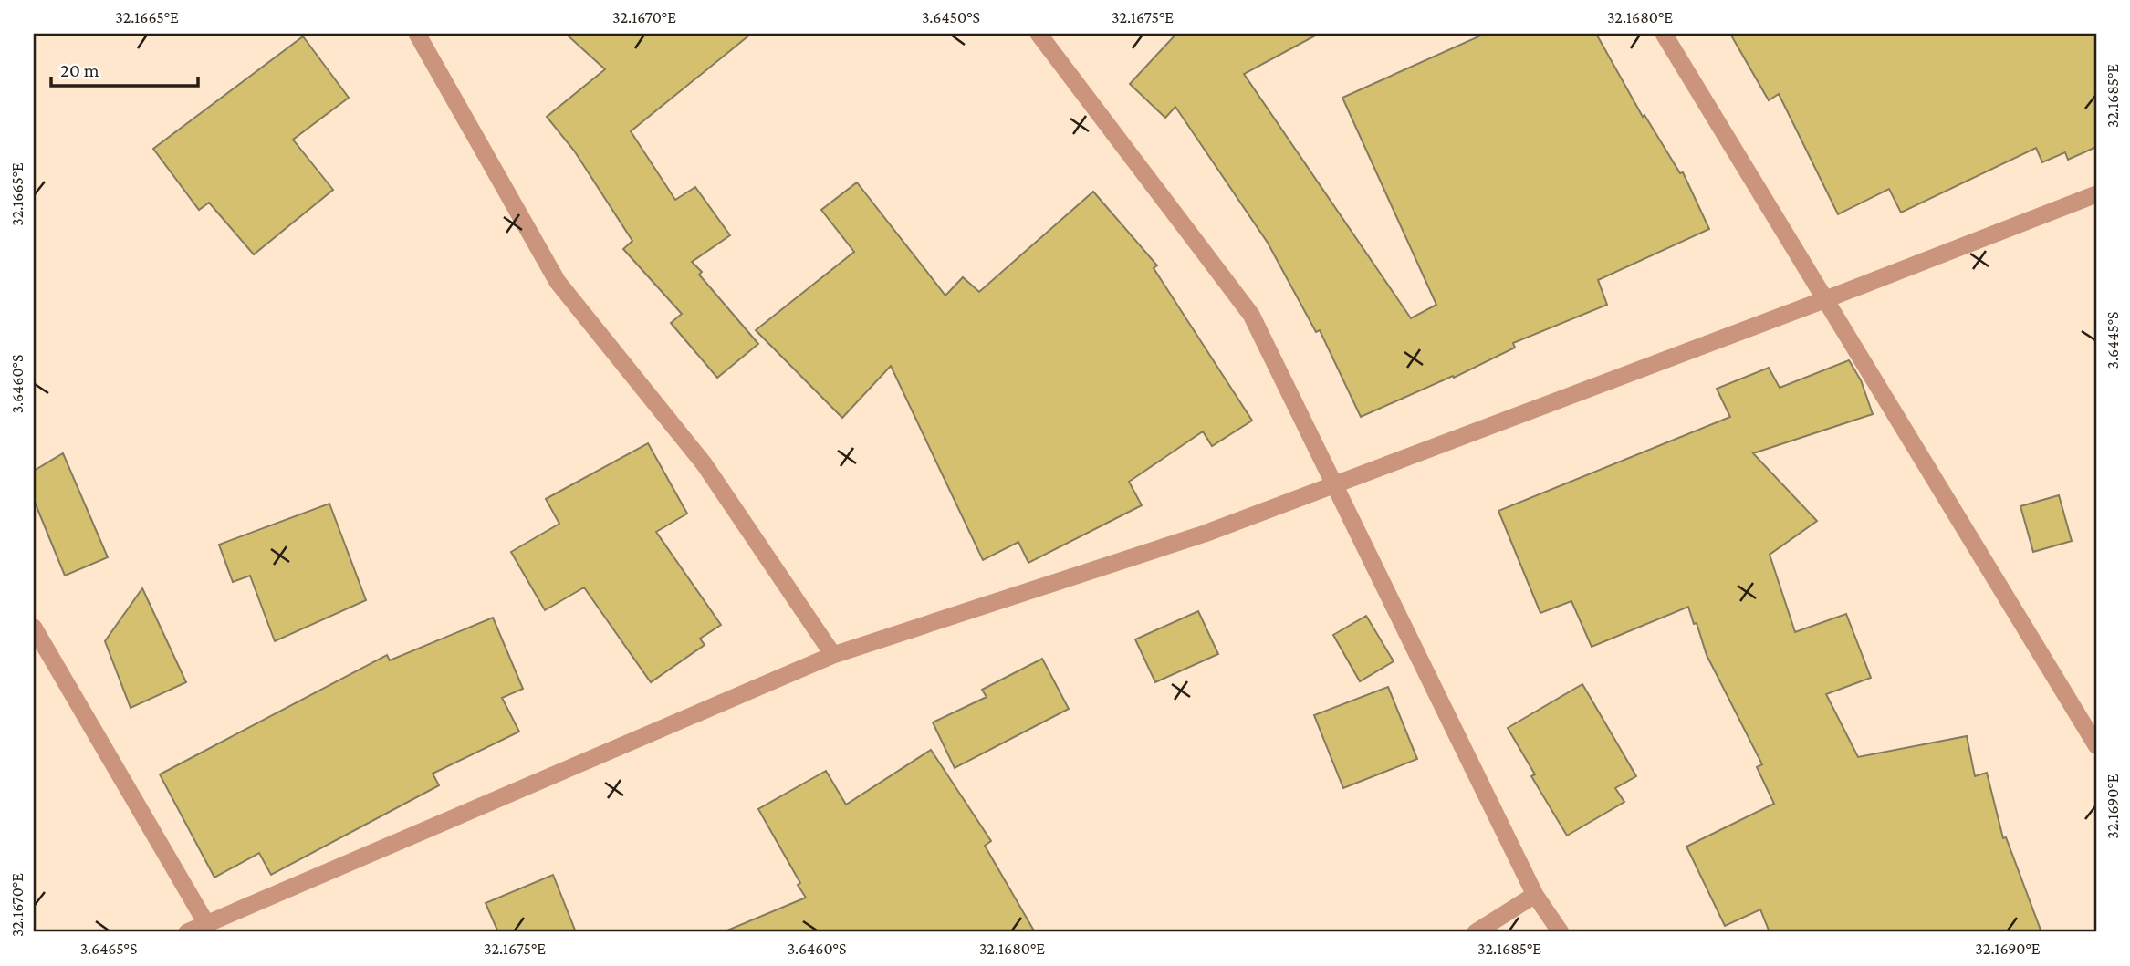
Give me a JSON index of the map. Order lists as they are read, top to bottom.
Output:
{
  "scale_bar": "20 m",
  "coordinates": [
    "32.1665°E",
    "32.1670°E",
    "3.6450°S",
    "32.1675°E",
    "32.1680°E",
    "32.1685°E",
    "3.6445°S",
    "3.6460°S",
    "32.1690°E",
    "3.6465°S"
  ]
}
